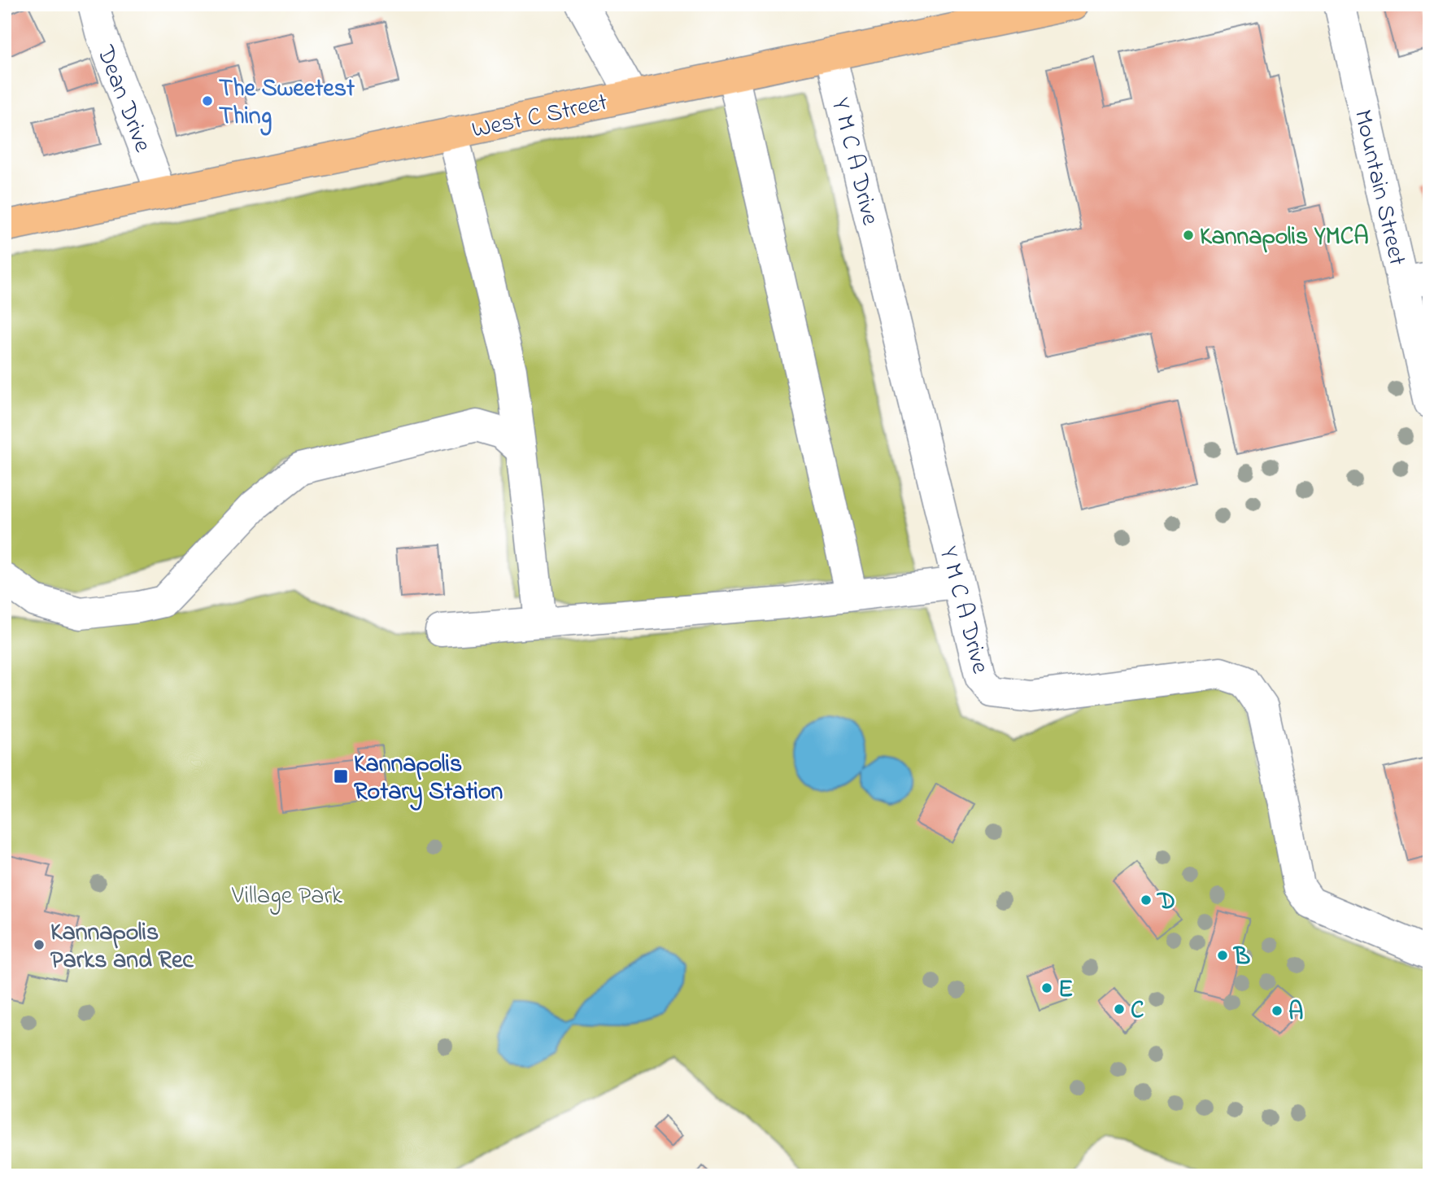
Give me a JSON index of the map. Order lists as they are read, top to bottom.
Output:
{
  "streets": {
    "main road": ["West C Street"],
    "street": ["Dean Drive", "Y M C A Drive", "Mountain Street"]
  },
  "crossings": [
    ["Dean Drive", "West C Street"],
    ["West C Street", "Y M C A Drive"]
  ],
  "parks": ["Village Park"],
  "places": {
    "other": [
      "The Sweetest Thing",
      "Kannapolis YMCA",
      "D",
      "Kannapolis Parks and Rec",
      "B",
      "E",
      "C",
      "A"
    ],
    "transit": ["Kannapolis Rotary Station"]
  }
}
